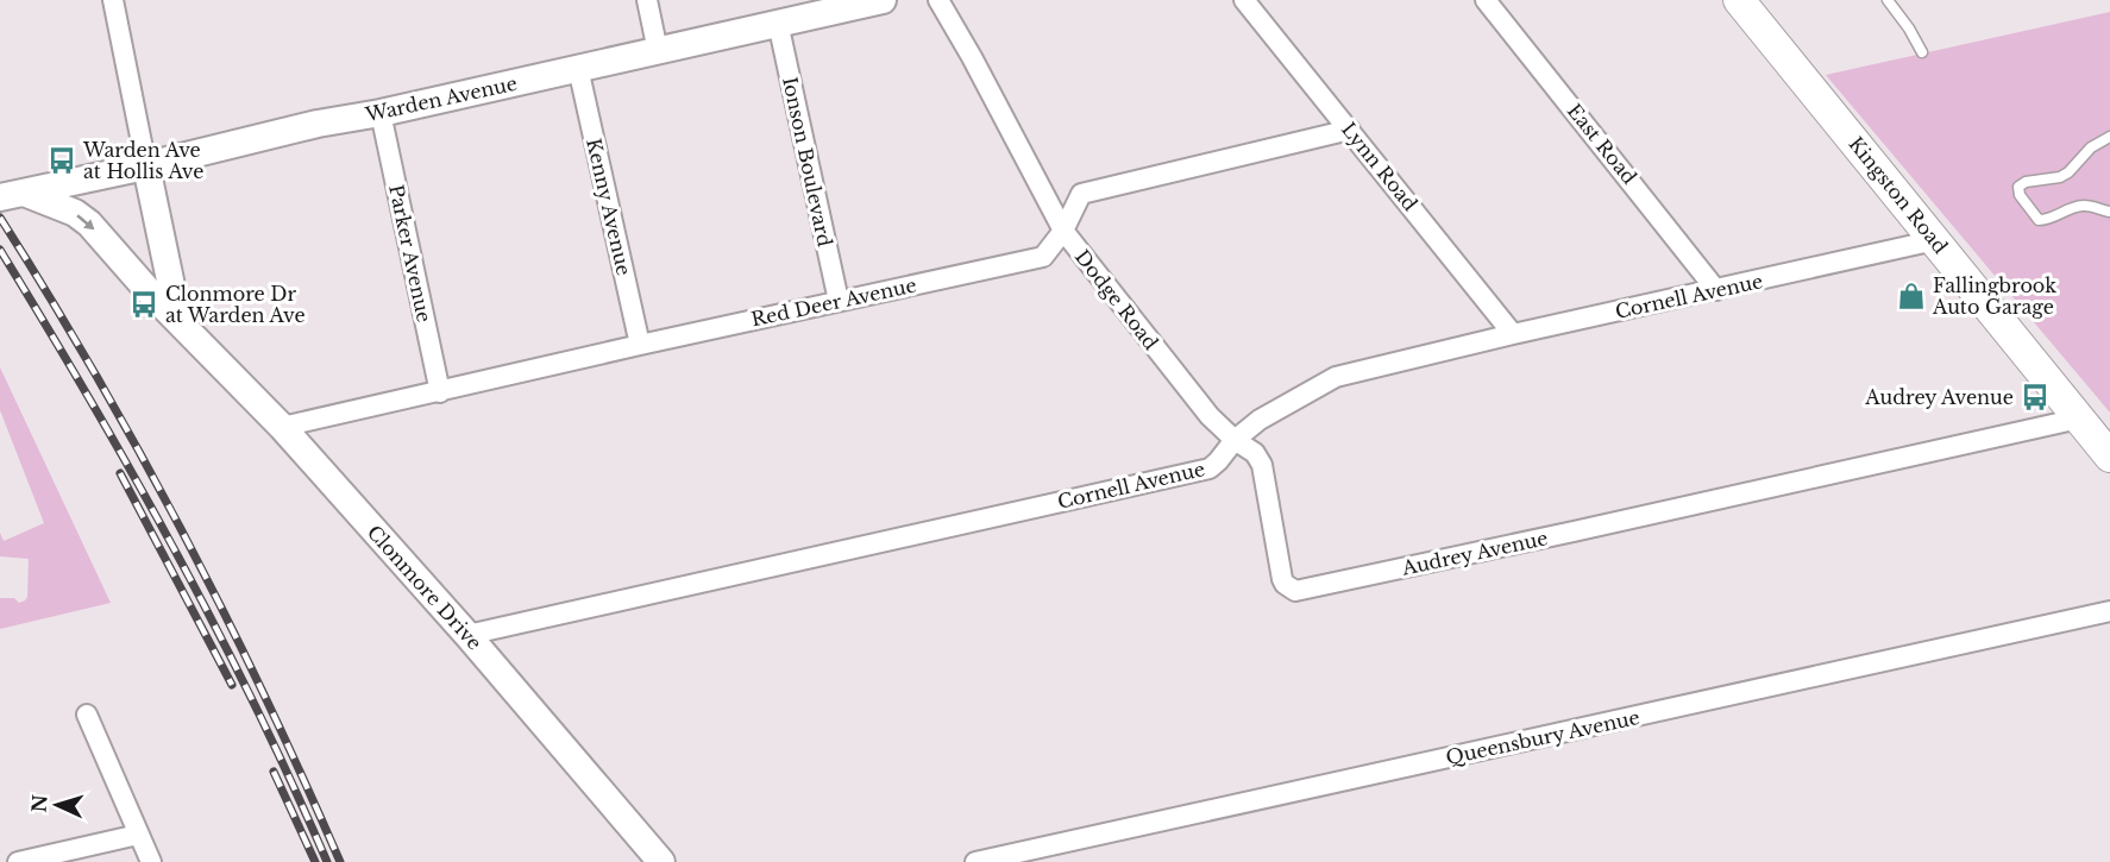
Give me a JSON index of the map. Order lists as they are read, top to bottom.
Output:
{
  "streets": {
    "main road": ["Kingston Road"],
    "street": [
      "Warden Avenue",
      "East Road",
      "Ionson Boulevard",
      "Lynn Road",
      "Kenny Avenue",
      "Parker Avenue",
      "Cornell Avenue",
      "Dodge Road",
      "Red Deer Avenue",
      "Audrey Avenue",
      "Clonmore Drive",
      "Queensbury Avenue"
    ]
  },
  "crossings": [
    ["Warden Avenue", "Ionson Boulevard"],
    ["Warden Avenue", "Kenny Avenue"],
    ["Warden Avenue", "Parker Avenue"],
    ["Warden Avenue", "Clonmore Drive"],
    ["East Road", "Cornell Avenue"],
    ["Ionson Boulevard", "Red Deer Avenue"],
    ["Lynn Road", "Cornell Avenue"],
    ["Lynn Road", "Red Deer Avenue"],
    ["Kingston Road", "Cornell Avenue"],
    ["Kingston Road", "Audrey Avenue"],
    ["Kenny Avenue", "Red Deer Avenue"],
    ["Parker Avenue", "Red Deer Avenue"],
    ["Cornell Avenue", "Dodge Road"],
    ["Cornell Avenue", "Clonmore Drive"],
    ["Dodge Road", "Red Deer Avenue"],
    ["Dodge Road", "Audrey Avenue"],
    ["Red Deer Avenue", "Clonmore Drive"]
  ],
  "places": {
    "bus stop": ["Warden Ave at Hollis Ave", "Clonmore Dr at Warden Ave", "Audrey Avenue"],
    "shop": ["Fallingbrook Auto Garage"]
  },
  "north": "left"
}
